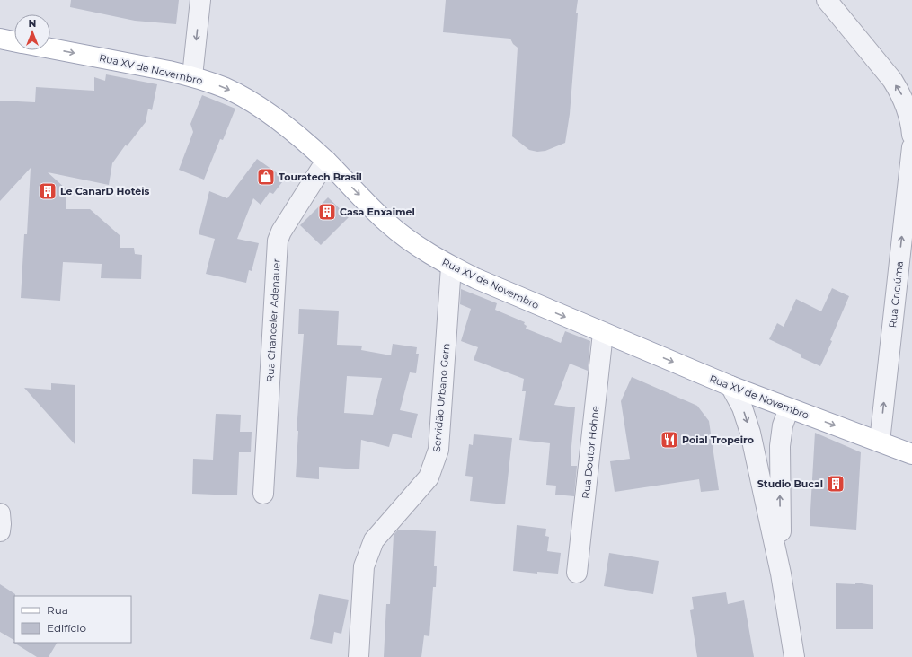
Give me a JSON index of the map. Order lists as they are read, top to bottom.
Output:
{
  "streets": {
    "main road": ["Rua XV de Novembro"],
    "street": [
      "Rua Criciúma",
      "Rua Chanceler Adenauer",
      "Servidão Urbano Gern",
      "Rua Doutor Hohne"
    ]
  },
  "crossings": [
    ["Rua XV de Novembro", "Rua Criciúma"],
    ["Rua XV de Novembro", "Rua Chanceler Adenauer"],
    ["Rua XV de Novembro", "Servidão Urbano Gern"],
    ["Rua XV de Novembro", "Rua Doutor Hohne"]
  ],
  "one_way": ["Rua XV de Novembro", "Rua Criciúma"],
  "places": {
    "shop": ["Touratech Brasil"],
    "building": ["Le CanarD Hotéis", "Casa Enxaimel", "Studio Bucal"],
    "restaurant": ["Poial Tropeiro"]
  },
  "legend": ["Rua", "Edifício"],
  "north": "top"
}
